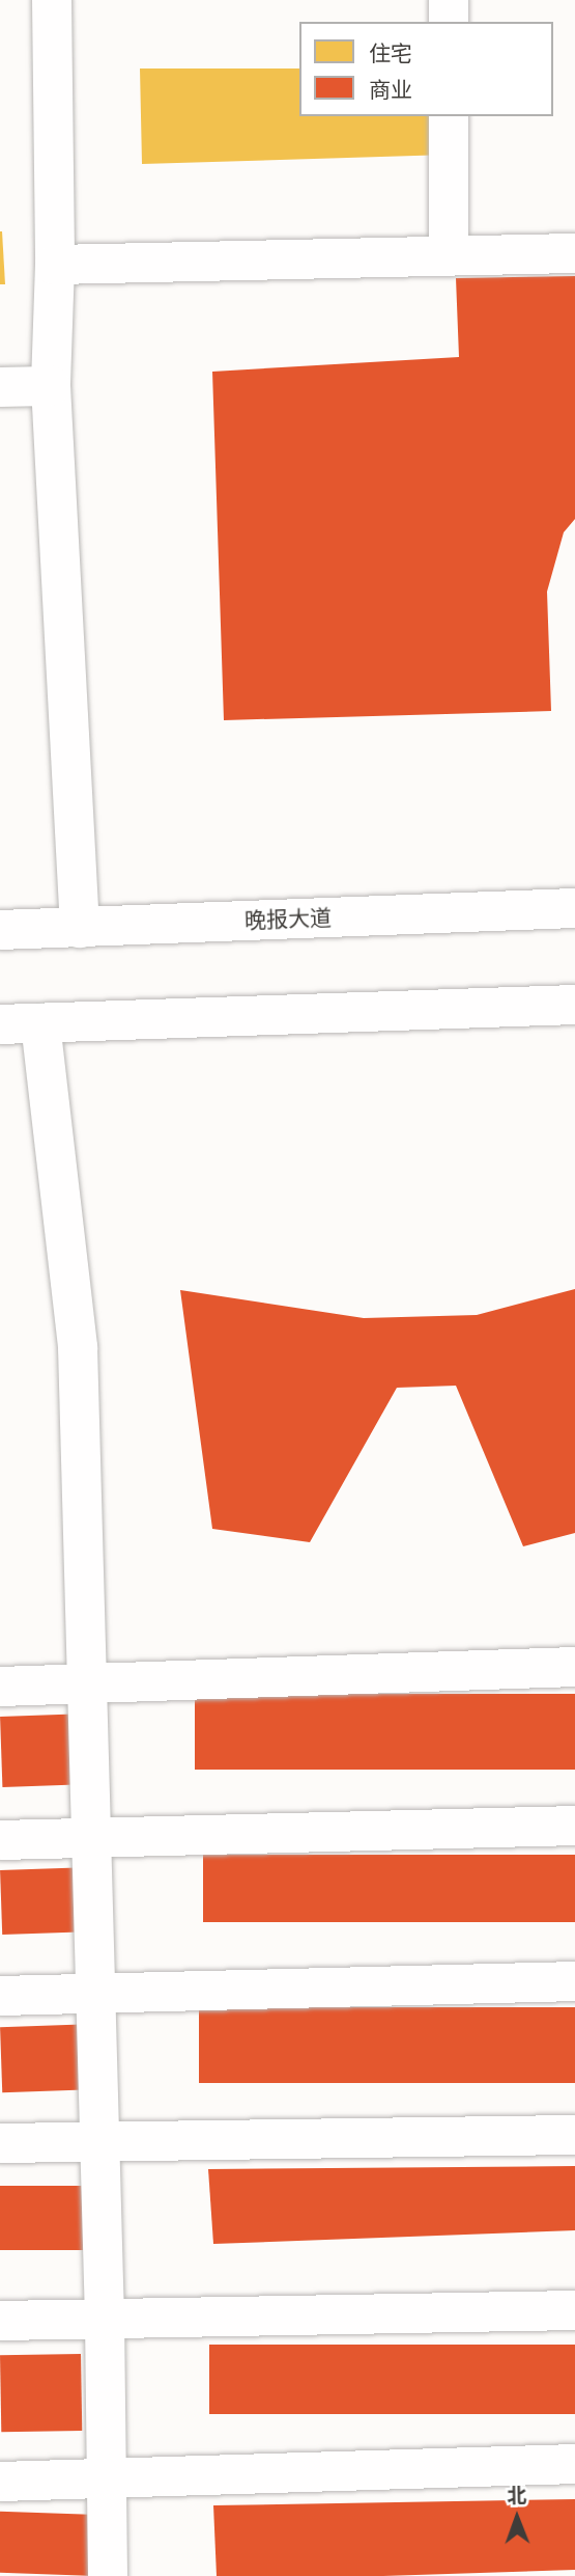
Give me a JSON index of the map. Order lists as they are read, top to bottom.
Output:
{
  "streets": {
    "street": ["晚报大道"]
  },
  "legend": ["住宅", "商业"],
  "north": "top"
}
